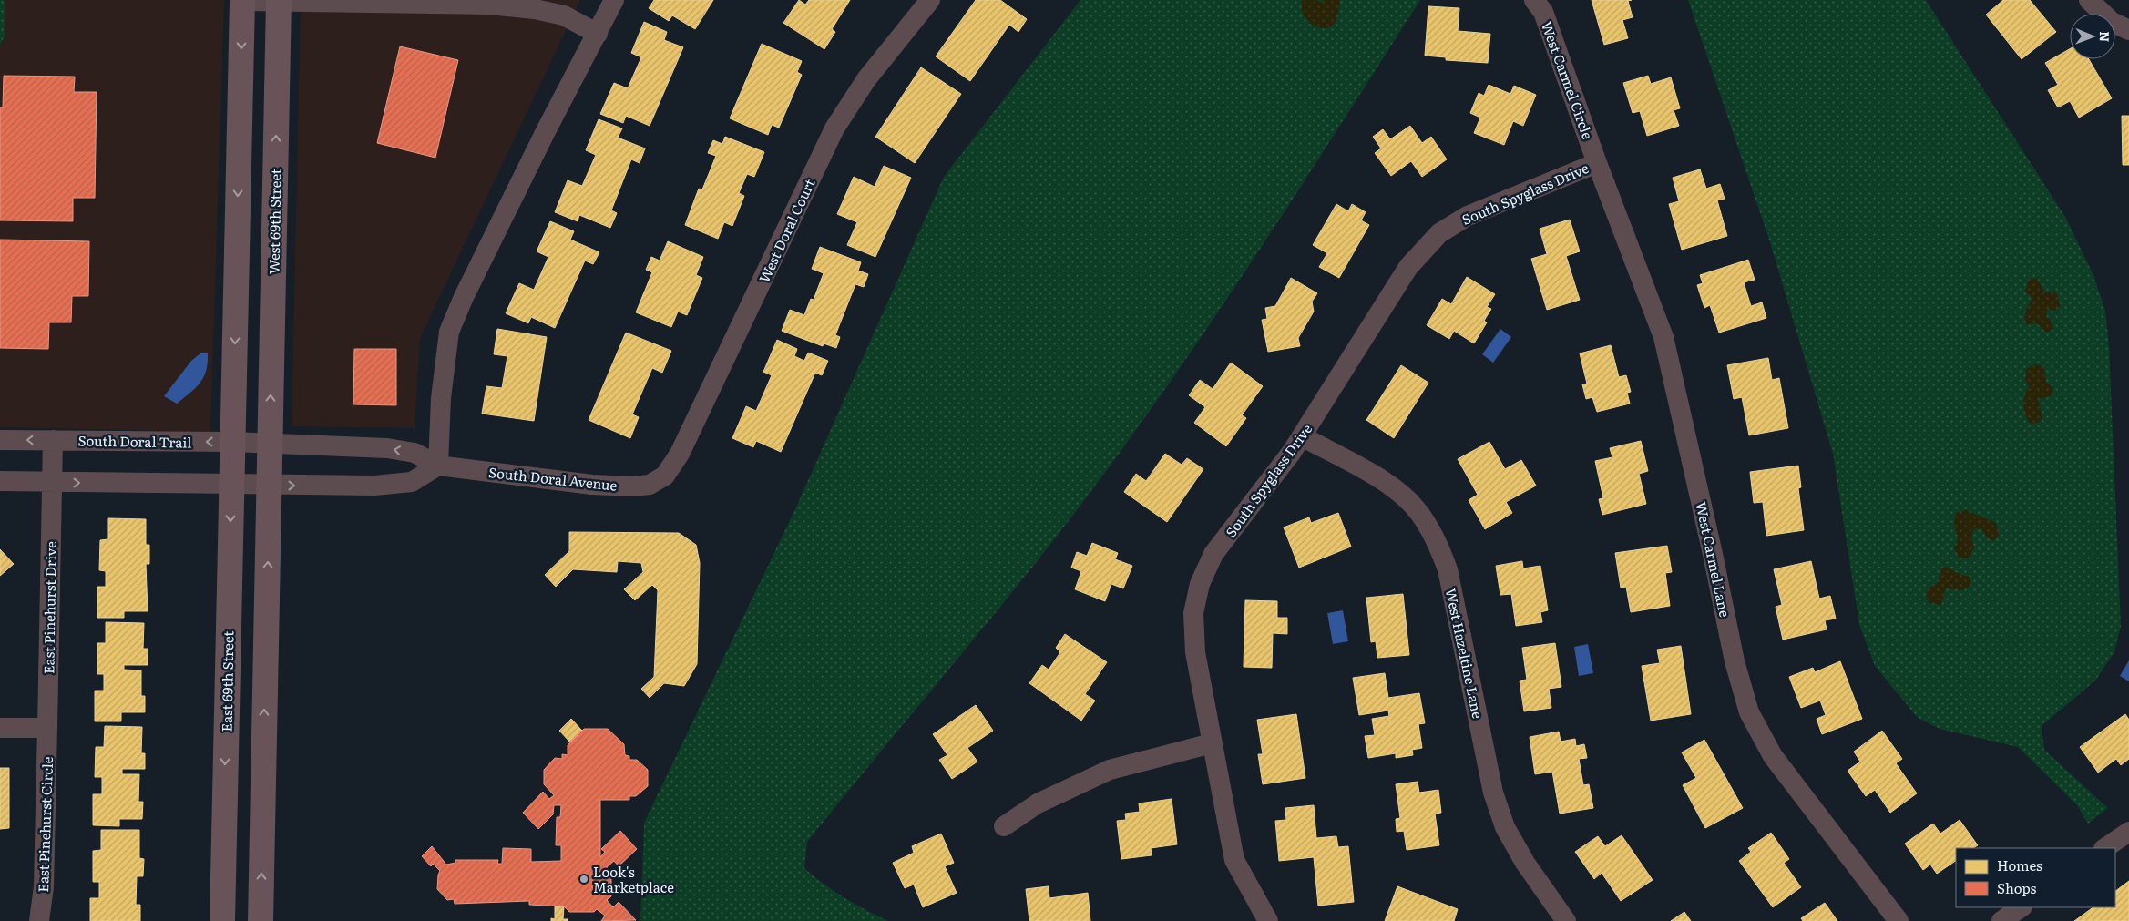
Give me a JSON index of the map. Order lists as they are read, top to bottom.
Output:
{
  "streets": {
    "main road": ["West 69th Street", "East 69th Street"],
    "street": [
      "West Carmel Circle",
      "South Spyglass Drive",
      "West Doral Court",
      "South Doral Trail",
      "South Doral Avenue",
      "West Carmel Lane",
      "East Pinehurst Drive",
      "West Hazeltine Lane",
      "East Pinehurst Circle"
    ]
  },
  "crossings": [
    ["West Carmel Circle", "South Spyglass Drive"],
    ["West Carmel Circle", "West Carmel Lane"],
    ["South Spyglass Drive", "West Carmel Lane"],
    ["South Spyglass Drive", "West Hazeltine Lane"],
    ["West 69th Street", "South Doral Trail"],
    ["West 69th Street", "South Doral Avenue"],
    ["West Doral Court", "South Doral Avenue"],
    ["South Doral Trail", "South Doral Avenue"],
    ["South Doral Trail", "East Pinehurst Drive"],
    ["South Doral Trail", "East 69th Street"],
    ["East Pinehurst Drive", "East Pinehurst Circle"]
  ],
  "places": ["Look's Marketplace"],
  "legend": ["Homes", "Shops"],
  "north": "right"
}
